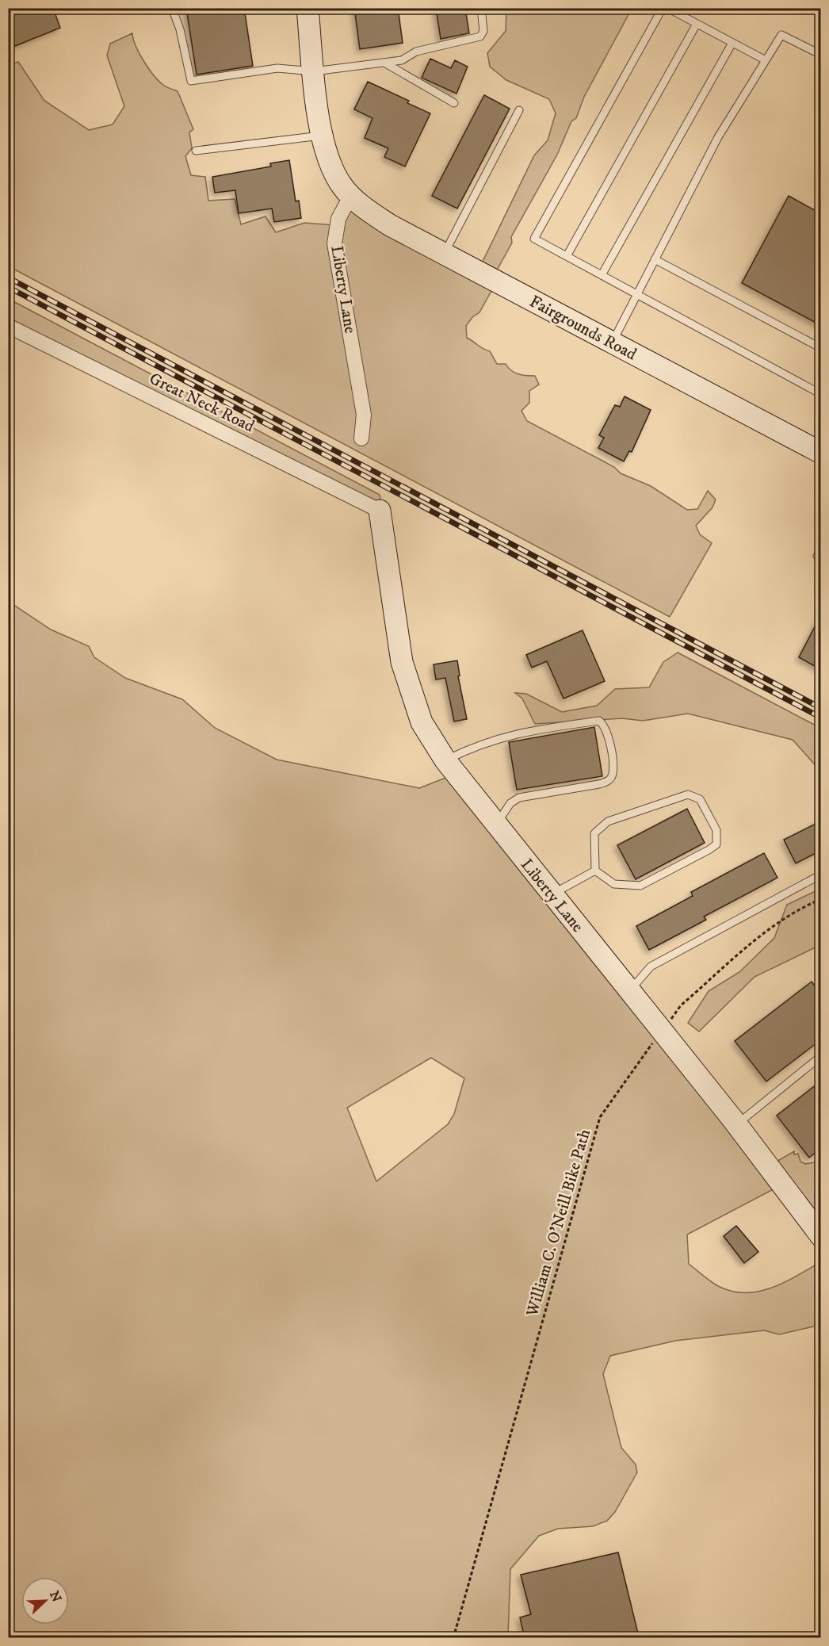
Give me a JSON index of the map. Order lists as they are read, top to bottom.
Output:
{
  "streets": {
    "street": ["Liberty Lane", "Fairgrounds Road", "Great Neck Road"],
    "path": ["William C. O'Neill Bike Path"]
  },
  "crossings": [
    ["Liberty Lane", "Fairgrounds Road"],
    ["Liberty Lane", "Great Neck Road"],
    ["Liberty Lane", "William C. O'Neill Bike Path"]
  ],
  "north": "top right"
}
